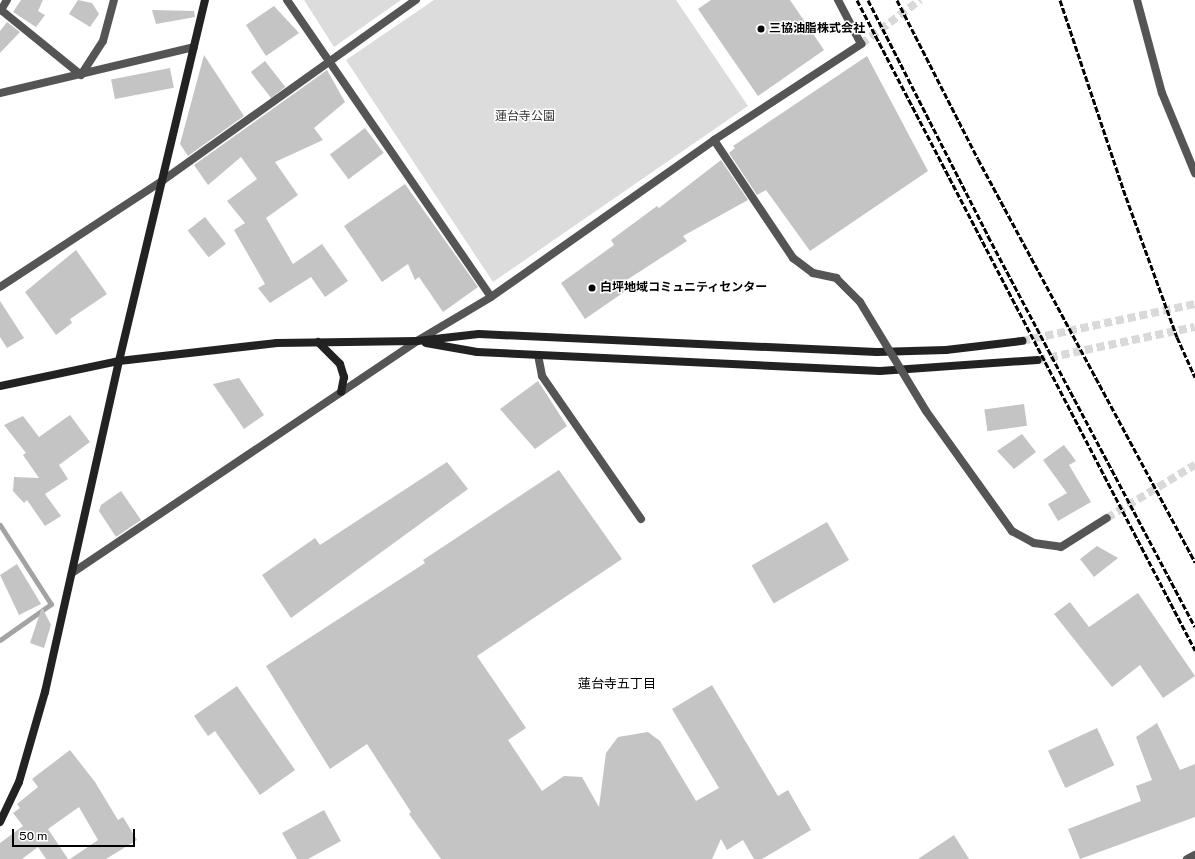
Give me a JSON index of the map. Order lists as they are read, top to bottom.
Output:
{
  "districts": ["蓮台寺五丁目"],
  "parks": ["蓮台寺公園"],
  "places": ["三協油脂株式会社", "白坪地域コミュニティセンター"],
  "scale_bar": "50 m"
}
